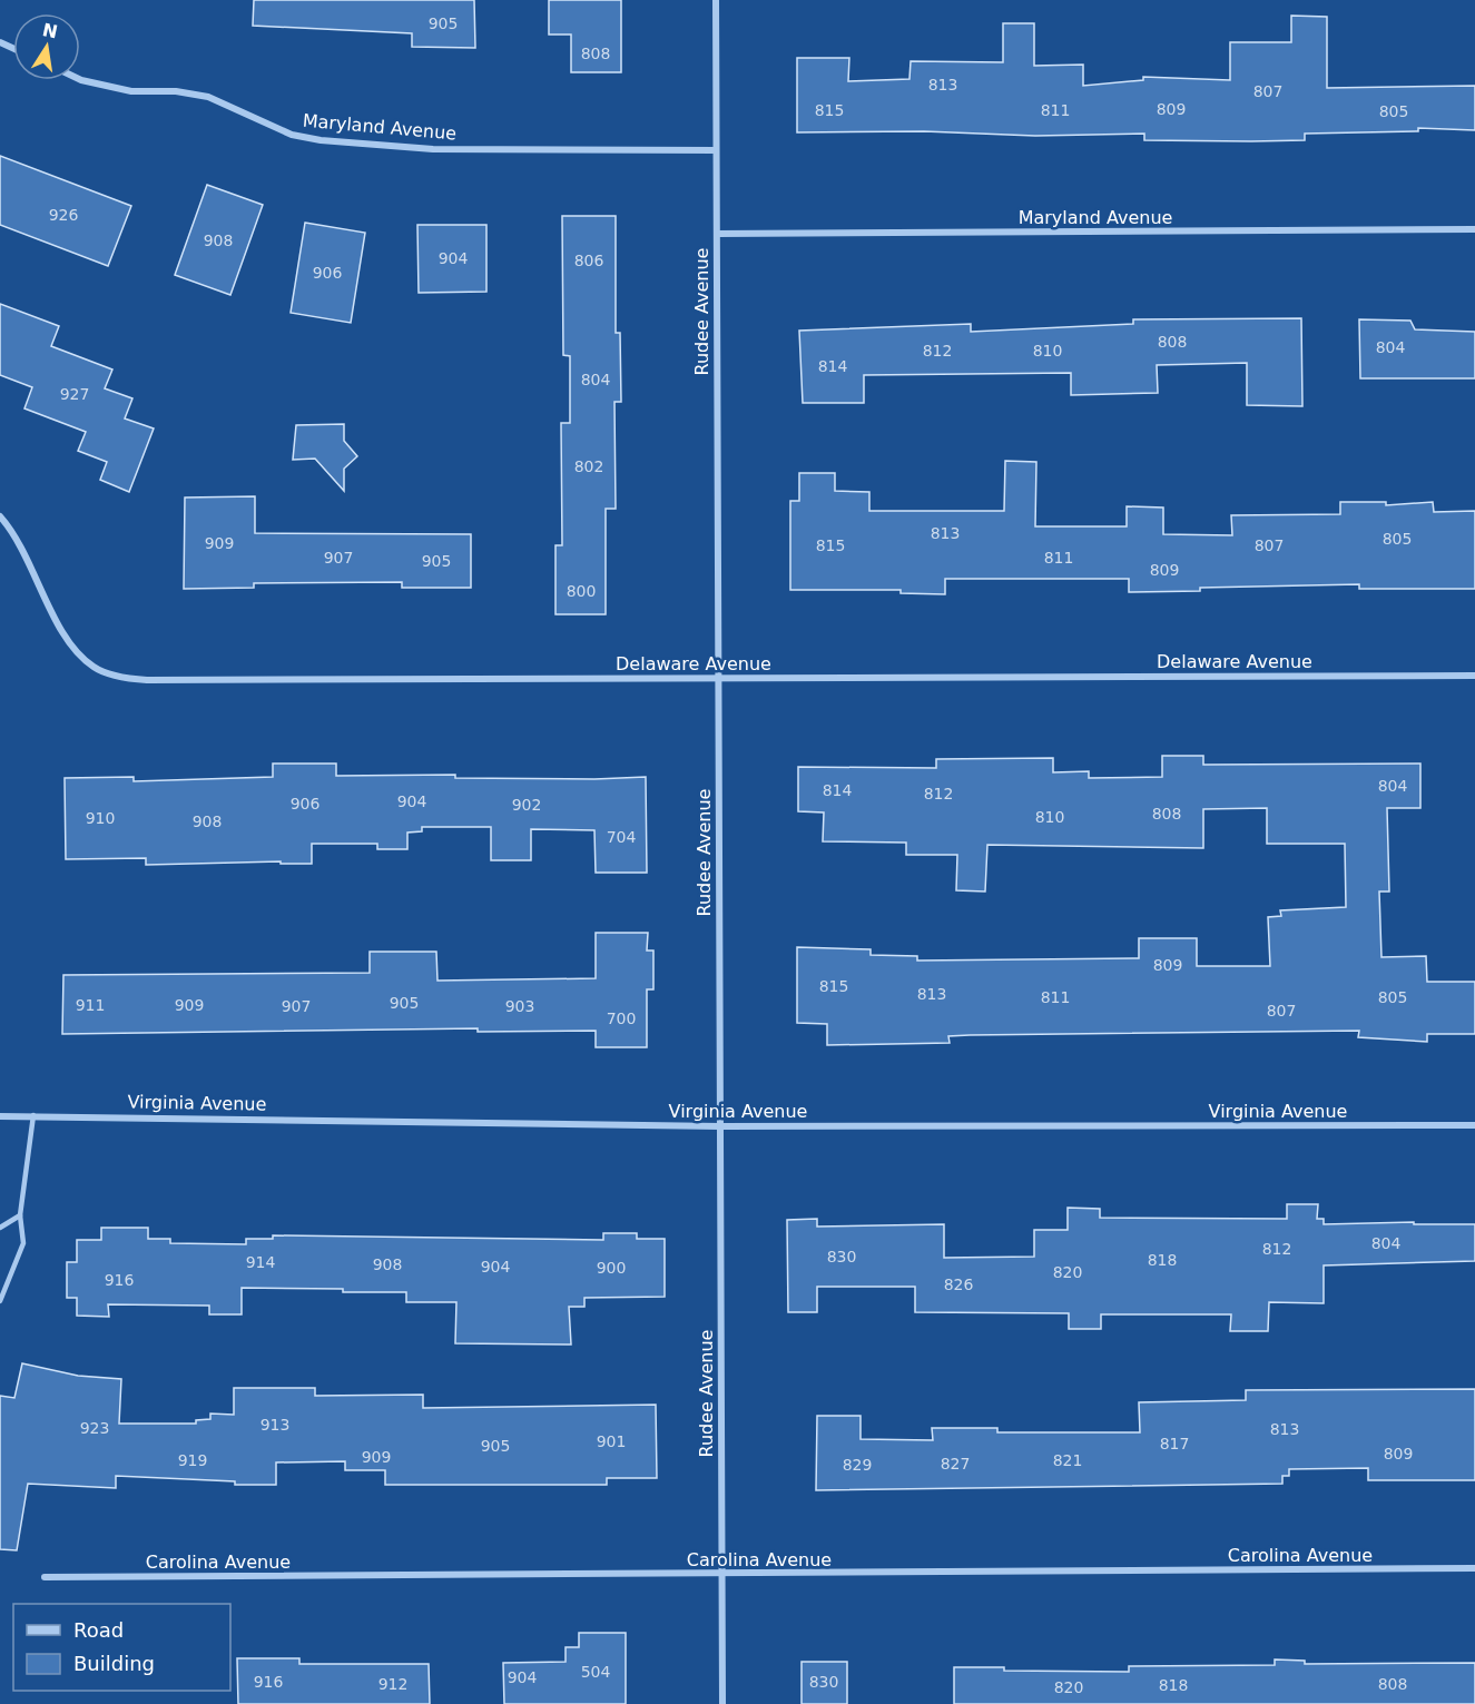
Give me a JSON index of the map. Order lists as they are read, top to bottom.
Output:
{
  "streets": {
    "street": [
      "Maryland Avenue",
      "Rudee Avenue",
      "Delaware Avenue",
      "Virginia Avenue",
      "Carolina Avenue"
    ]
  },
  "crossings": [
    ["Maryland Avenue", "Rudee Avenue"],
    ["Rudee Avenue", "Delaware Avenue"],
    ["Rudee Avenue", "Virginia Avenue"],
    ["Rudee Avenue", "Carolina Avenue"]
  ],
  "house_numbers": [
    "905",
    "808",
    "813",
    "807",
    "809",
    "815",
    "811",
    "805",
    "926",
    "908",
    "904",
    "806",
    "906",
    "808",
    "804",
    "812",
    "810",
    "814",
    "804",
    "927",
    "802",
    "813",
    "805",
    "909",
    "815",
    "807",
    "907",
    "811",
    "905",
    "809",
    "800",
    "804",
    "814",
    "812",
    "904",
    "906",
    "902",
    "808",
    "810",
    "910",
    "908",
    "704",
    "809",
    "815",
    "813",
    "811",
    "805",
    "905",
    "911",
    "909",
    "907",
    "903",
    "807",
    "700",
    "804",
    "812",
    "830",
    "818",
    "914",
    "908",
    "904",
    "900",
    "820",
    "916",
    "826",
    "913",
    "923",
    "813",
    "901",
    "817",
    "905",
    "809",
    "909",
    "919",
    "821",
    "827",
    "829",
    "504",
    "904",
    "916",
    "830",
    "912",
    "808",
    "818",
    "820"
  ],
  "legend": ["Road", "Building"],
  "north": "top"
}
